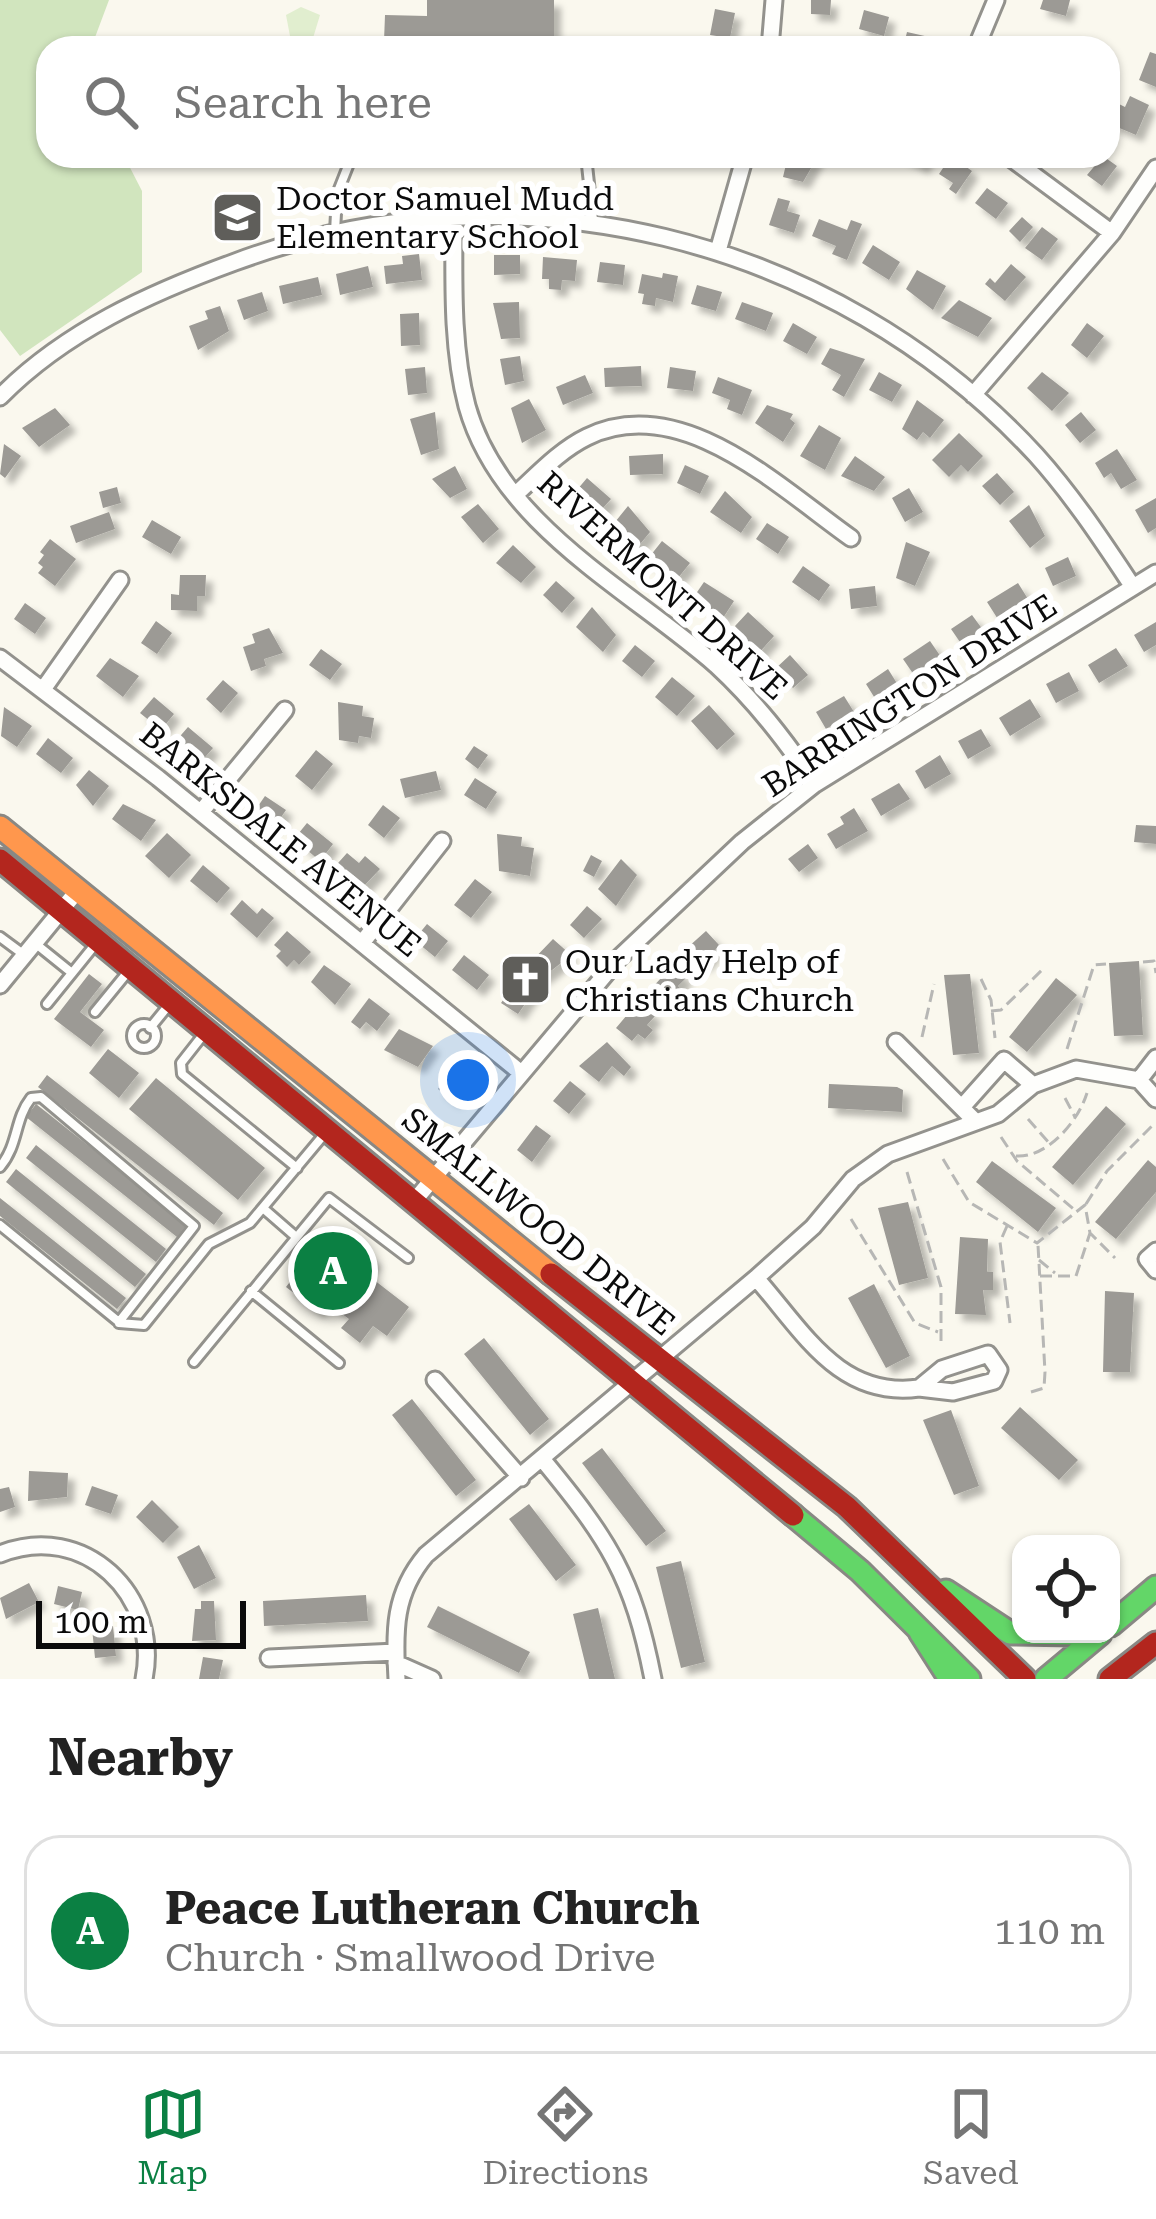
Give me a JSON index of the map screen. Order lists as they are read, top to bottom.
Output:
{
  "streets": {
    "main road": ["SMALLWOOD DRIVE"],
    "street": ["RIVERMONT DRIVE", "BARRINGTON DRIVE", "BARKSDALE AVENUE"]
  },
  "crossings": [
    ["RIVERMONT DRIVE", "BARRINGTON DRIVE"],
    ["BARRINGTON DRIVE", "BARKSDALE AVENUE"],
    ["BARRINGTON DRIVE", "SMALLWOOD DRIVE"]
  ],
  "places": {
    "school or university": ["Doctor Samuel Mudd Elementary School"],
    "church": ["Our Lady Help of Christians Church"]
  },
  "scale_bar": "100 m",
  "page": {
    "search": "Search here",
    "pins": "A",
    "scale": "100 m",
    "heading": "Nearby",
    "list": [
      {
        "mark": "A",
        "name": "Peace Lutheran Church",
        "note": "Church · Smallwood Drive",
        "value": "110 m"
      }
    ],
    "nav": ["Map", "Directions", "Saved"]
  }
}
